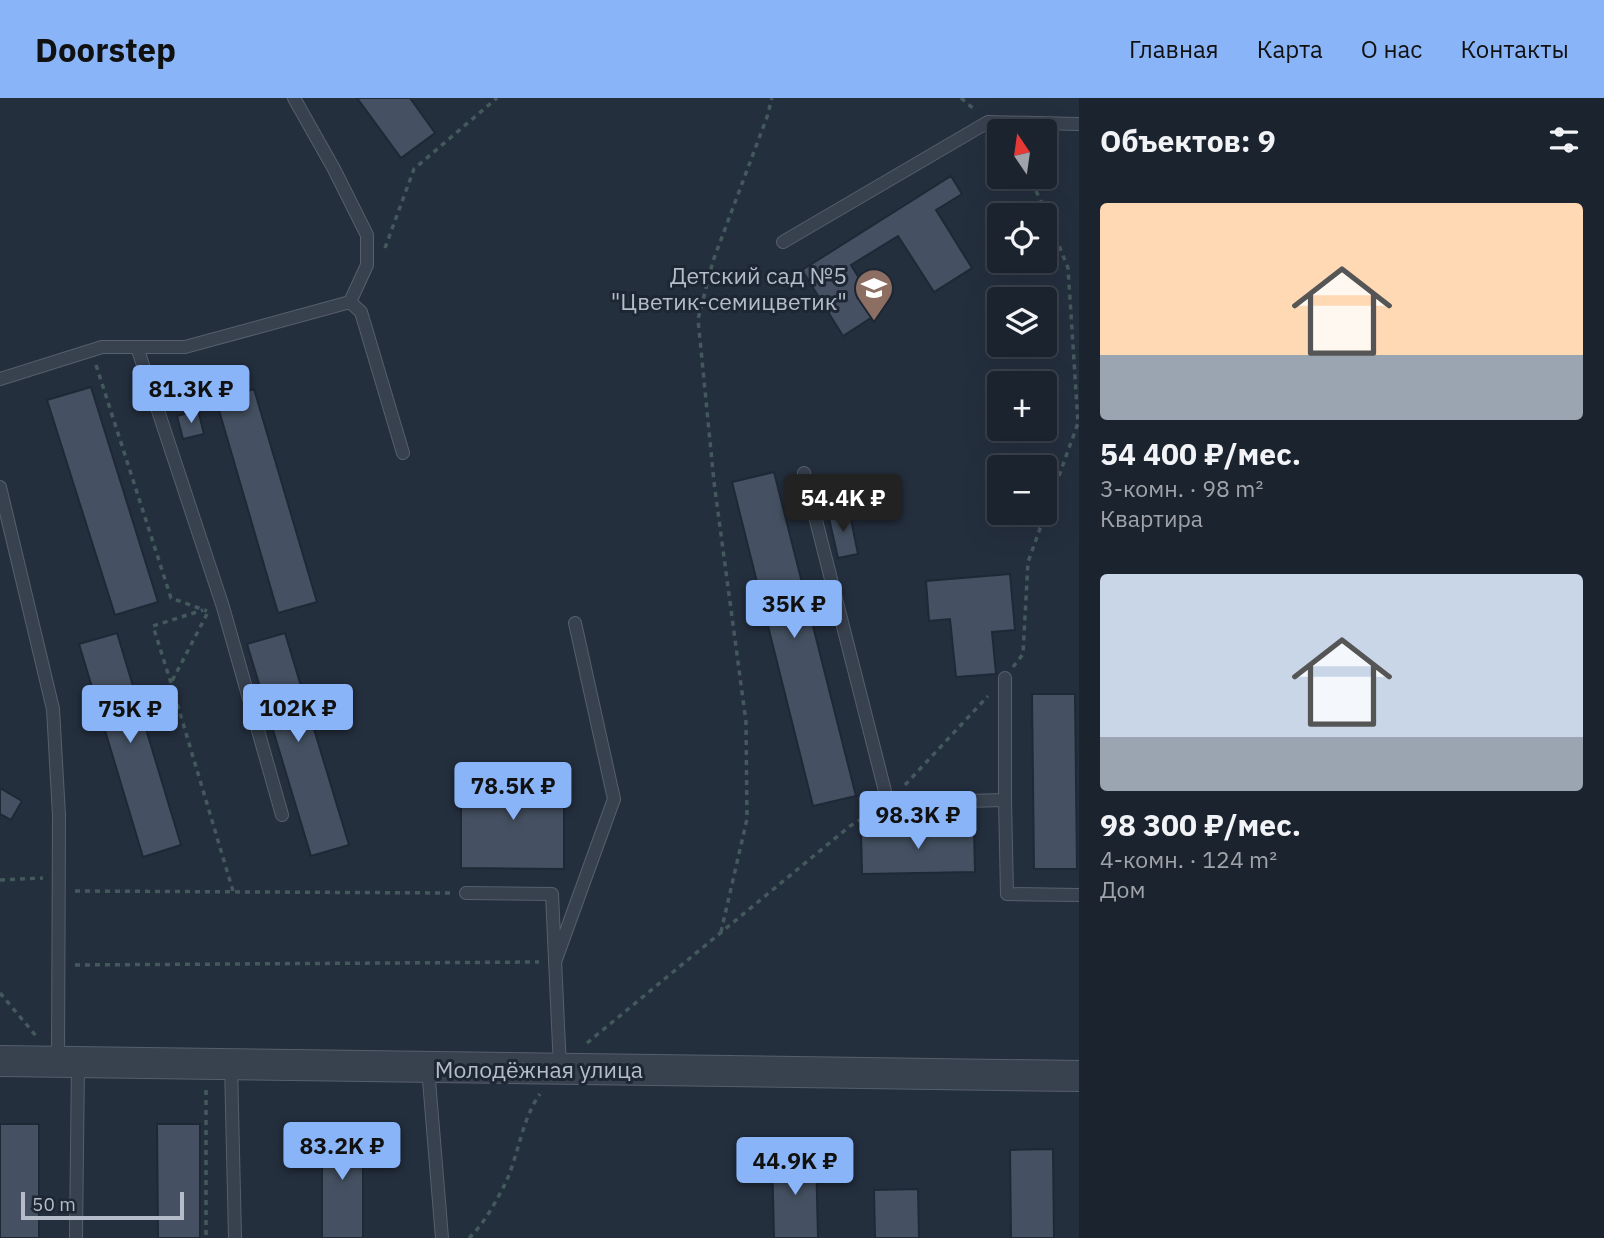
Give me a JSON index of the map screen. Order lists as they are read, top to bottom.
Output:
{
  "streets": {
    "street": ["Молодёжная улица"]
  },
  "places": {
    "school or university": ["Детский сад №5 \"Цветик-семицветик\""]
  },
  "scale_bar": "50 m",
  "north": "top",
  "page": {
    "header": "Doorstep",
    "nav": [
      "Главная",
      "Карта",
      "О нас",
      "Контакты"
    ],
    "heading": "Объектов: 9",
    "map_buttons": ["+", "−"],
    "list": [
      {
        "name": "54 400 ₽/мес.",
        "note": "3-комн. · 98 m² · Квартира"
      },
      {
        "name": "98 300 ₽/мес.",
        "note": "4-комн. · 124 m² · Дом"
      }
    ],
    "price": [
      "81.3K ₽",
      "54.4K ₽",
      "35K ₽",
      "102K ₽",
      "75K ₽",
      "78.5K ₽",
      "98.3K ₽",
      "83.2K ₽",
      "44.9K ₽"
    ],
    "scale": "50 m"
  }
}
